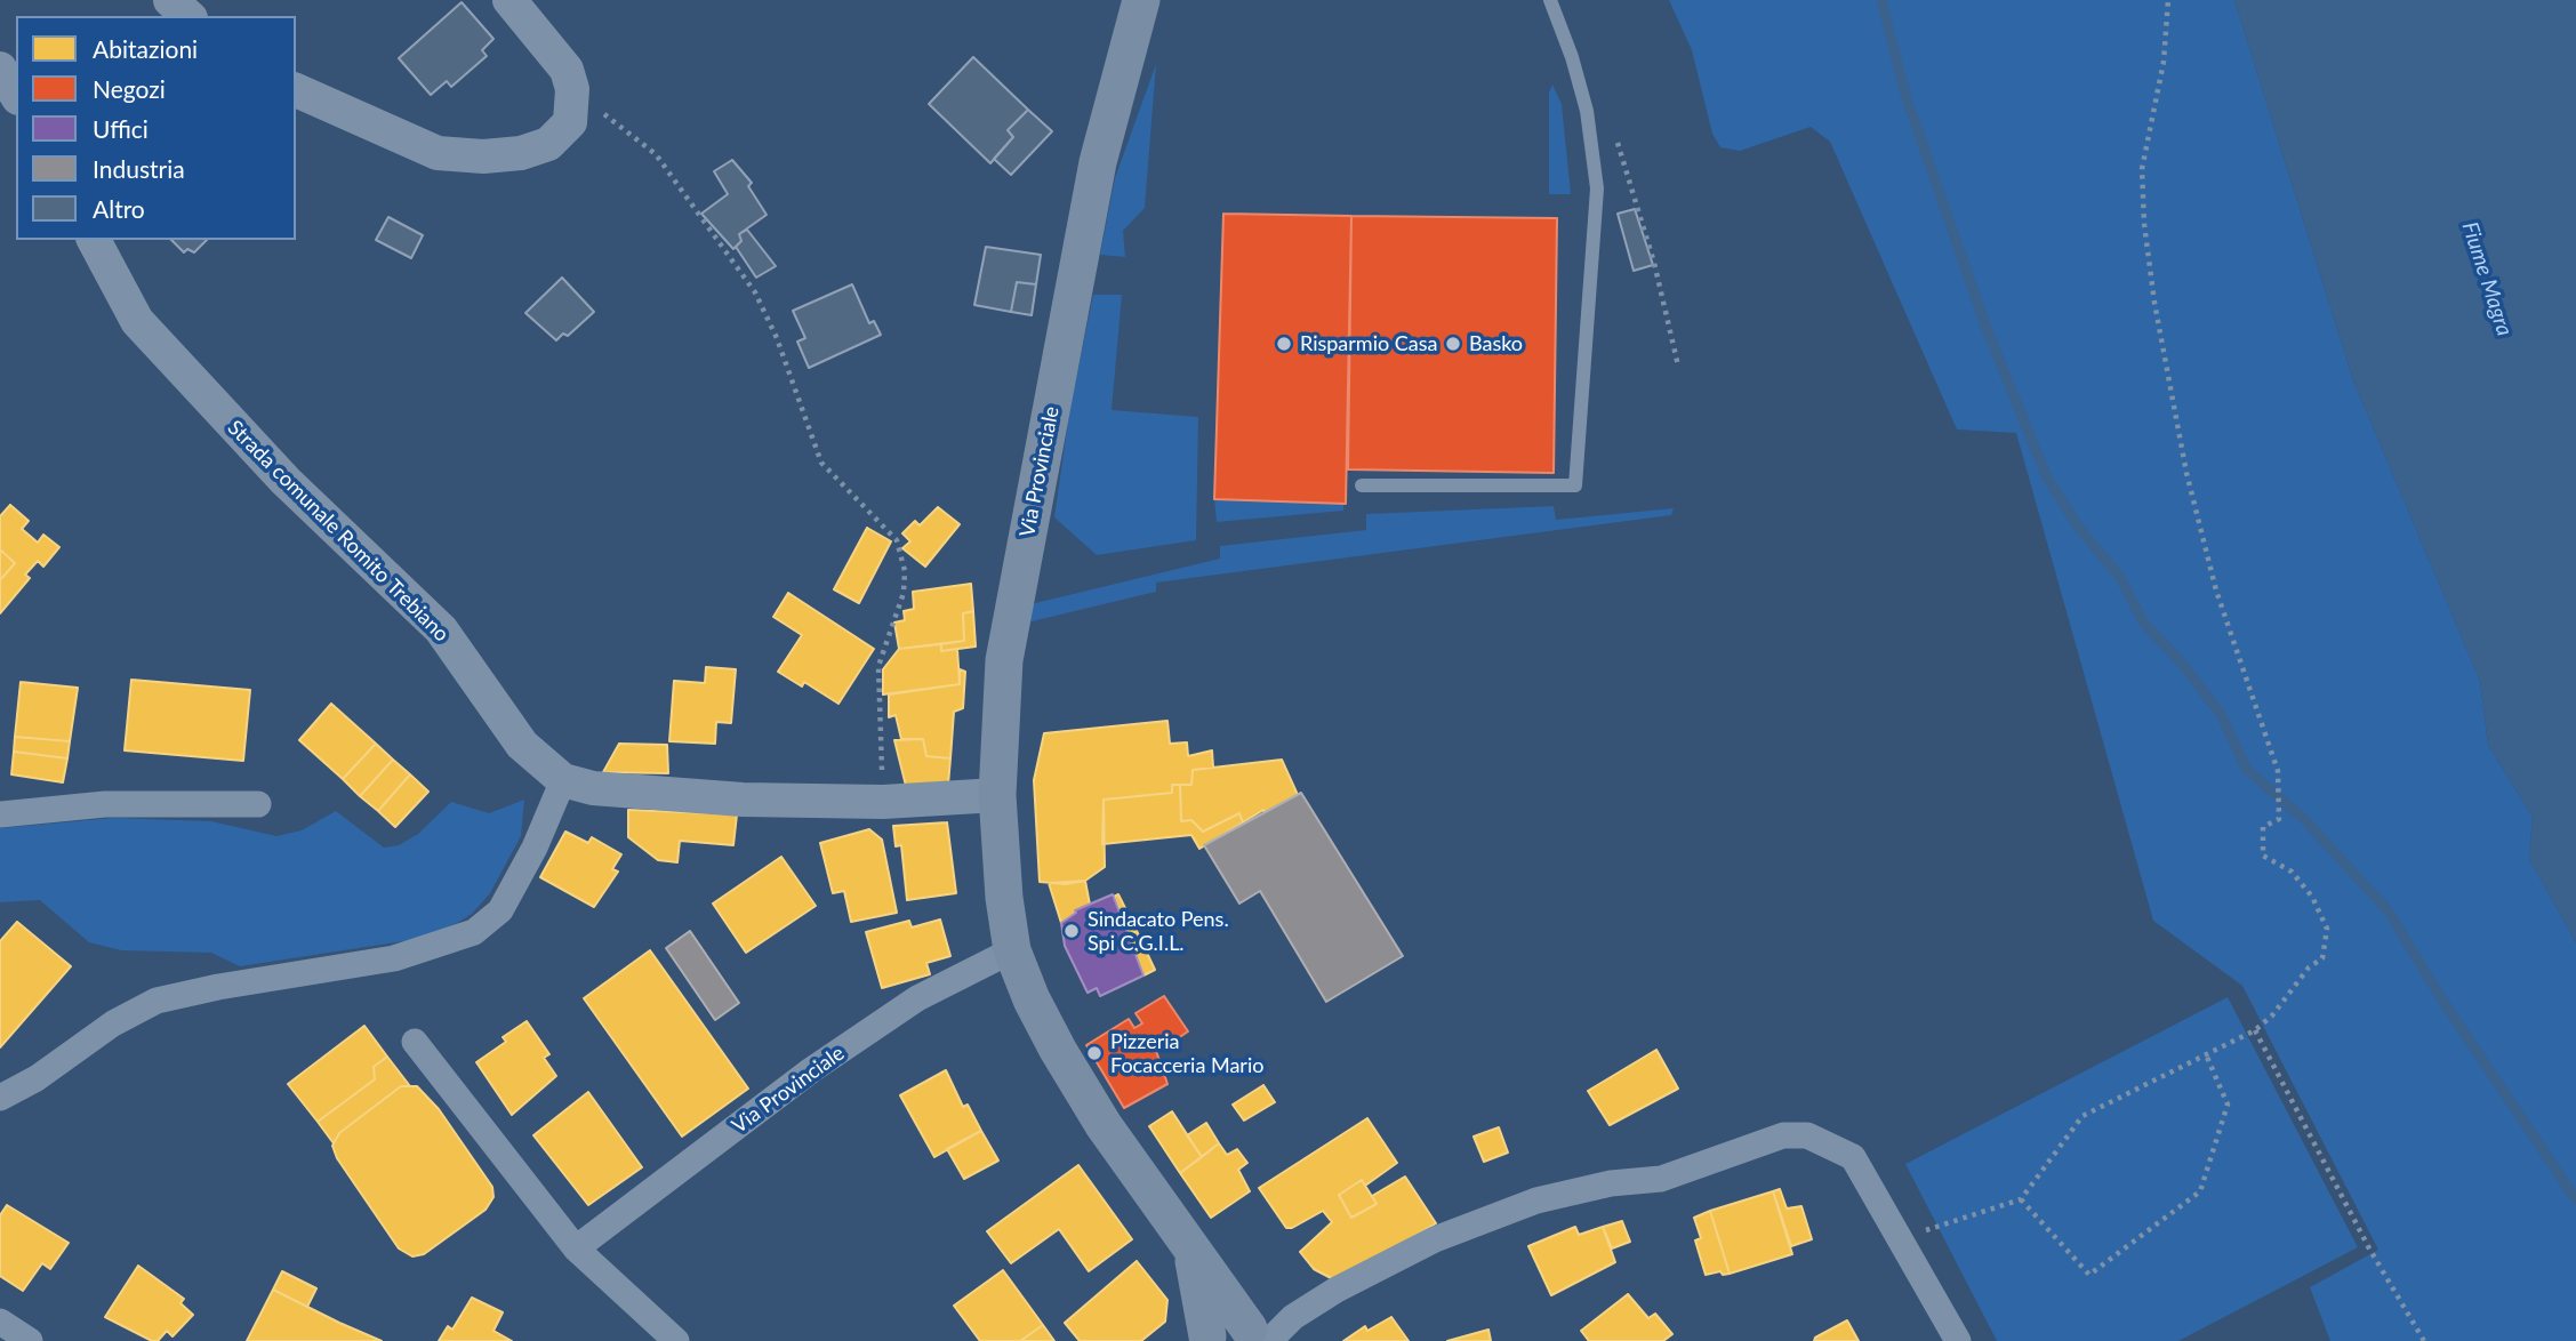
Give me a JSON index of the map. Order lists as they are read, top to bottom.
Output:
{
  "streets": {
    "main road": ["Via Provinciale"],
    "street": ["Strada comunale Romito Trebiano"]
  },
  "crossings": [
    ["Via Provinciale", "Strada comunale Romito Trebiano"]
  ],
  "water": ["Fiume Magra"],
  "places": [
    "Risparmio Casa",
    "Basko",
    "Sindacato Pens. Spi C.G.I.L.",
    "Pizzeria Focacceria Mario"
  ],
  "legend": [
    "Abitazioni",
    "Negozi",
    "Uffici",
    "Industria",
    "Altro"
  ]
}
